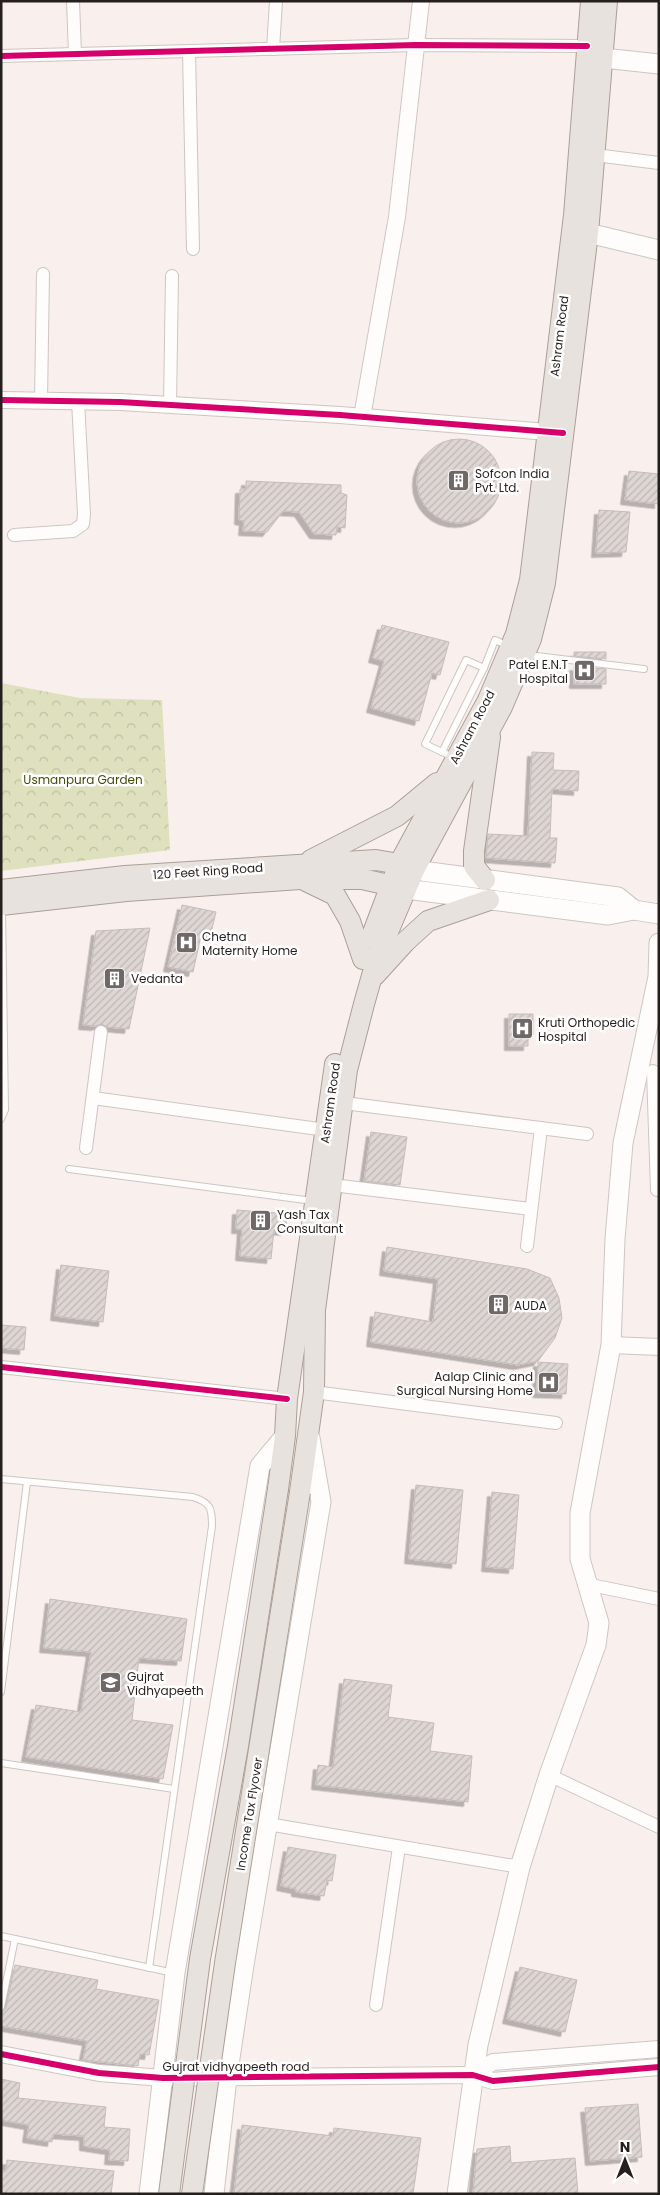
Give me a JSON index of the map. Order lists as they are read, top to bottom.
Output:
{
  "streets": {
    "main road": ["Ashram Road", "120 Feet Ring Road", "Income Tax Flyover"],
    "street": ["Gujrat vidhyapeeth road"]
  },
  "crossings": [
    ["Ashram Road", "120 Feet Ring Road"],
    ["Ashram Road", "Income Tax Flyover"]
  ],
  "parks": ["Usmanpura Garden"],
  "places": {
    "building": [
      "Sofcon India Pvt. Ltd.",
      "Vedanta",
      "Yash Tax Consultant",
      "AUDA"
    ],
    "hospital": [
      "Patel E.N.T Hospital",
      "Chetna Maternity Home",
      "Kruti Orthopedic Hospital",
      "Aalap Clinic and Surgical Nursing Home"
    ],
    "school or university": ["Gujrat Vidhyapeeth"]
  },
  "north": "top"
}
